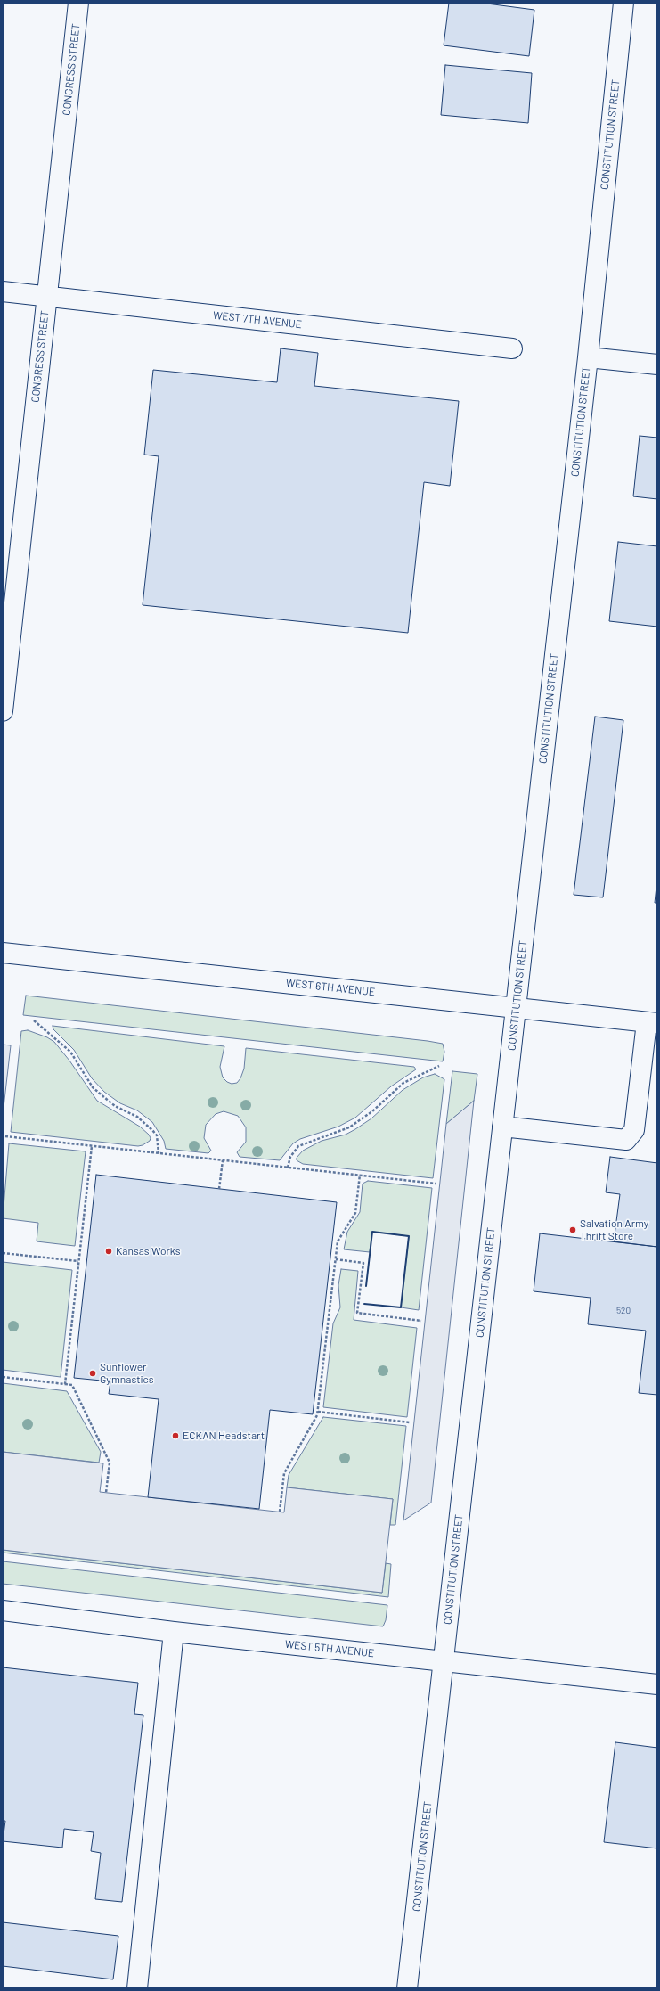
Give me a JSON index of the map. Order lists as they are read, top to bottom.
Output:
{
  "streets": {
    "street": [
      "CONGRESS STREET",
      "CONSTITUTION STREET",
      "WEST 7TH AVENUE",
      "WEST 6TH AVENUE",
      "WEST 5TH AVENUE"
    ]
  },
  "crossings": [
    ["CONGRESS STREET", "WEST 7TH AVENUE"],
    ["CONSTITUTION STREET", "WEST 6TH AVENUE"],
    ["CONSTITUTION STREET", "WEST 5TH AVENUE"]
  ],
  "places": [
    "Salvation Army Thrift Store",
    "Kansas Works",
    "Sunflower Gymnastics",
    "ECKAN Headstart"
  ],
  "house_numbers": ["520"]
}
